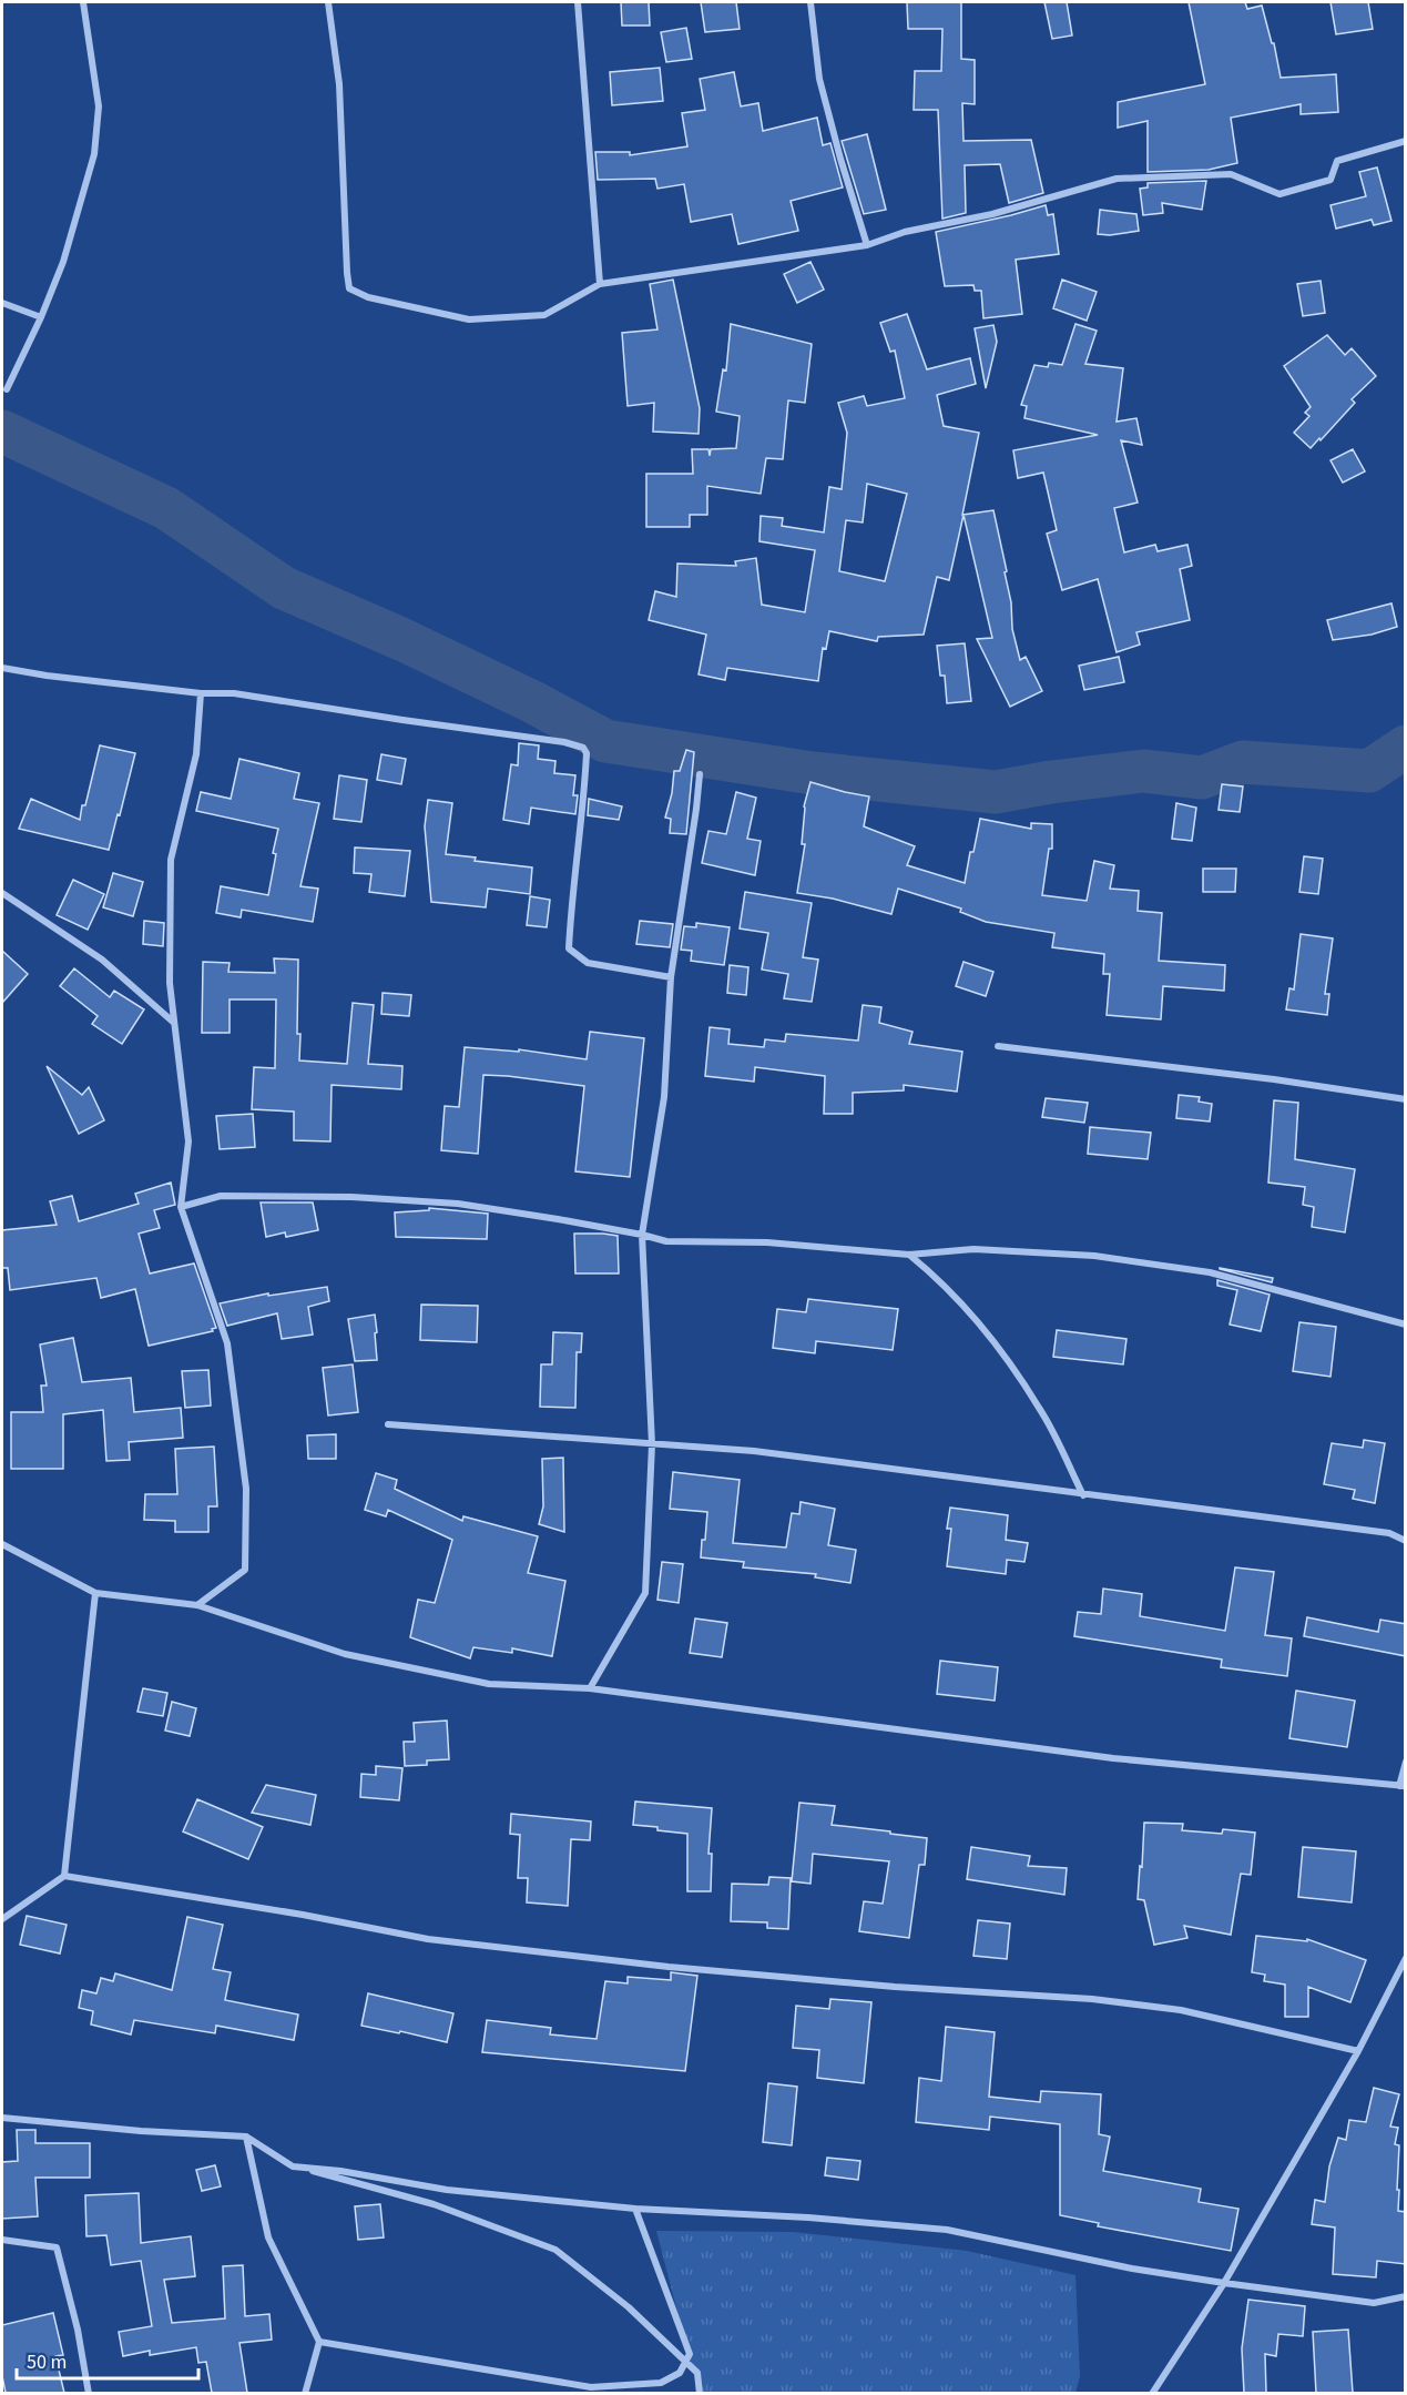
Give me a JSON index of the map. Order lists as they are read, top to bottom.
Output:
{
  "scale_bar": "50 m"
}
